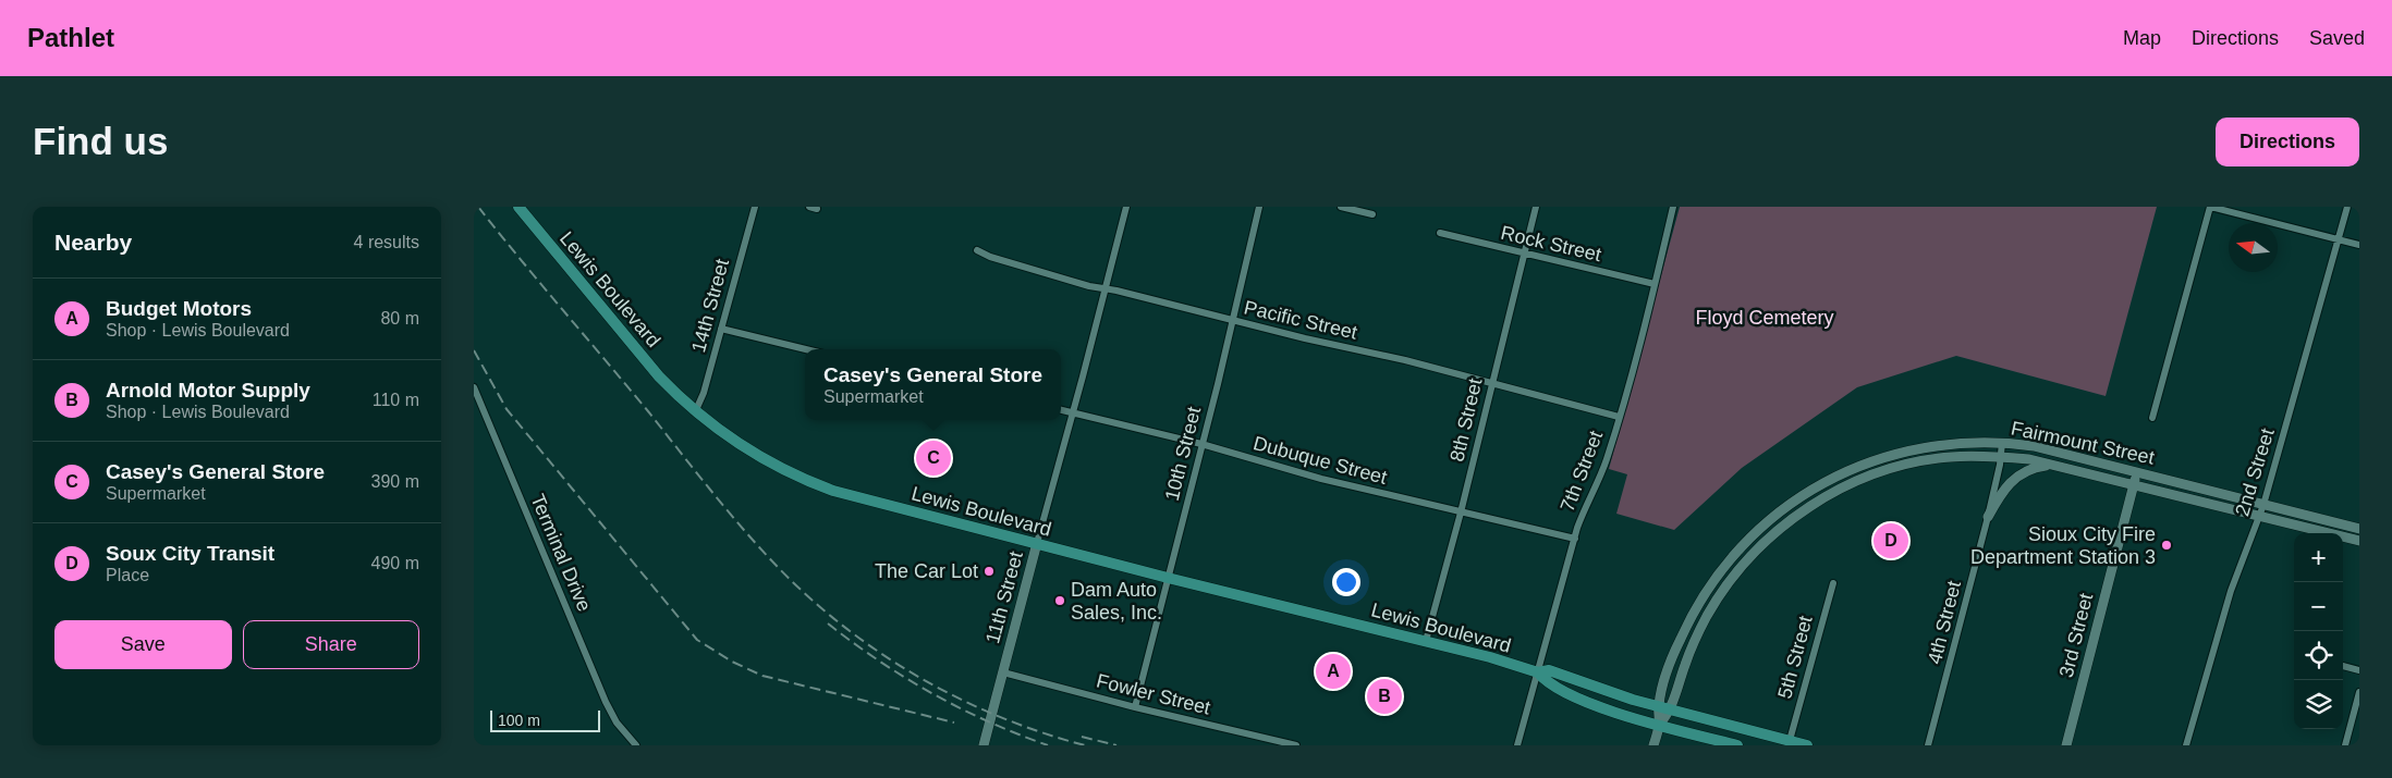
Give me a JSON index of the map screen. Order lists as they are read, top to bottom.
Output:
{
  "streets": {
    "main road": [
      "Lewis Boulevard",
      "Fairmount Street",
      "11th Street",
      "3rd Street"
    ],
    "street": [
      "Rock Street",
      "14th Street",
      "Pacific Street",
      "8th Street",
      "10th Street",
      "Dubuque Street",
      "7th Street",
      "2nd Street",
      "Terminal Drive",
      "4th Street",
      "5th Street",
      "Fowler Street"
    ]
  },
  "crossings": [
    ["Rock Street", "8th Street"],
    ["Rock Street", "7th Street"],
    ["Lewis Boulevard", "14th Street"],
    ["Lewis Boulevard", "8th Street"],
    ["Lewis Boulevard", "Fairmount Street"],
    ["Lewis Boulevard", "10th Street"],
    ["Lewis Boulevard", "7th Street"],
    ["Lewis Boulevard", "11th Street"],
    ["Lewis Boulevard", "5th Street"],
    ["Pacific Street", "8th Street"],
    ["Pacific Street", "10th Street"],
    ["Pacific Street", "7th Street"],
    ["Pacific Street", "11th Street"],
    ["8th Street", "Dubuque Street"],
    ["Fairmount Street", "2nd Street"],
    ["Fairmount Street", "4th Street"],
    ["Fairmount Street", "3rd Street"],
    ["10th Street", "Dubuque Street"],
    ["10th Street", "Fowler Street"],
    ["Dubuque Street", "7th Street"],
    ["Dubuque Street", "11th Street"],
    ["11th Street", "Fowler Street"]
  ],
  "parks": ["Floyd Cemetery"],
  "places": ["Sioux City Fire Department Station 3", "The Car Lot", "Dam Auto Sales, Inc."],
  "scale_bar": "100 m",
  "north": "left",
  "page": {
    "header": "Pathlet",
    "nav": ["Map", "Directions", "Saved"],
    "buttons": [
      "Directions",
      ["Save", "Share"]
    ],
    "title": "Find us",
    "heading": ["Nearby", "4 results"],
    "list": [
      {
        "mark": "A",
        "name": "Budget Motors",
        "note": "Shop · Lewis Boulevard",
        "value": "80 m"
      },
      {
        "mark": "B",
        "name": "Arnold Motor Supply",
        "note": "Shop · Lewis Boulevard",
        "value": "110 m"
      },
      {
        "mark": "C",
        "name": "Casey's General Store",
        "note": "Supermarket",
        "value": "390 m"
      },
      {
        "mark": "D",
        "name": "Soux City Transit",
        "note": "Place",
        "value": "490 m"
      }
    ],
    "popup": ["Casey's General Store", "Supermarket"],
    "pins": [
      "C",
      "D",
      "A",
      "B"
    ],
    "map_buttons": ["+", "−"],
    "scale": "100 m"
  }
}
